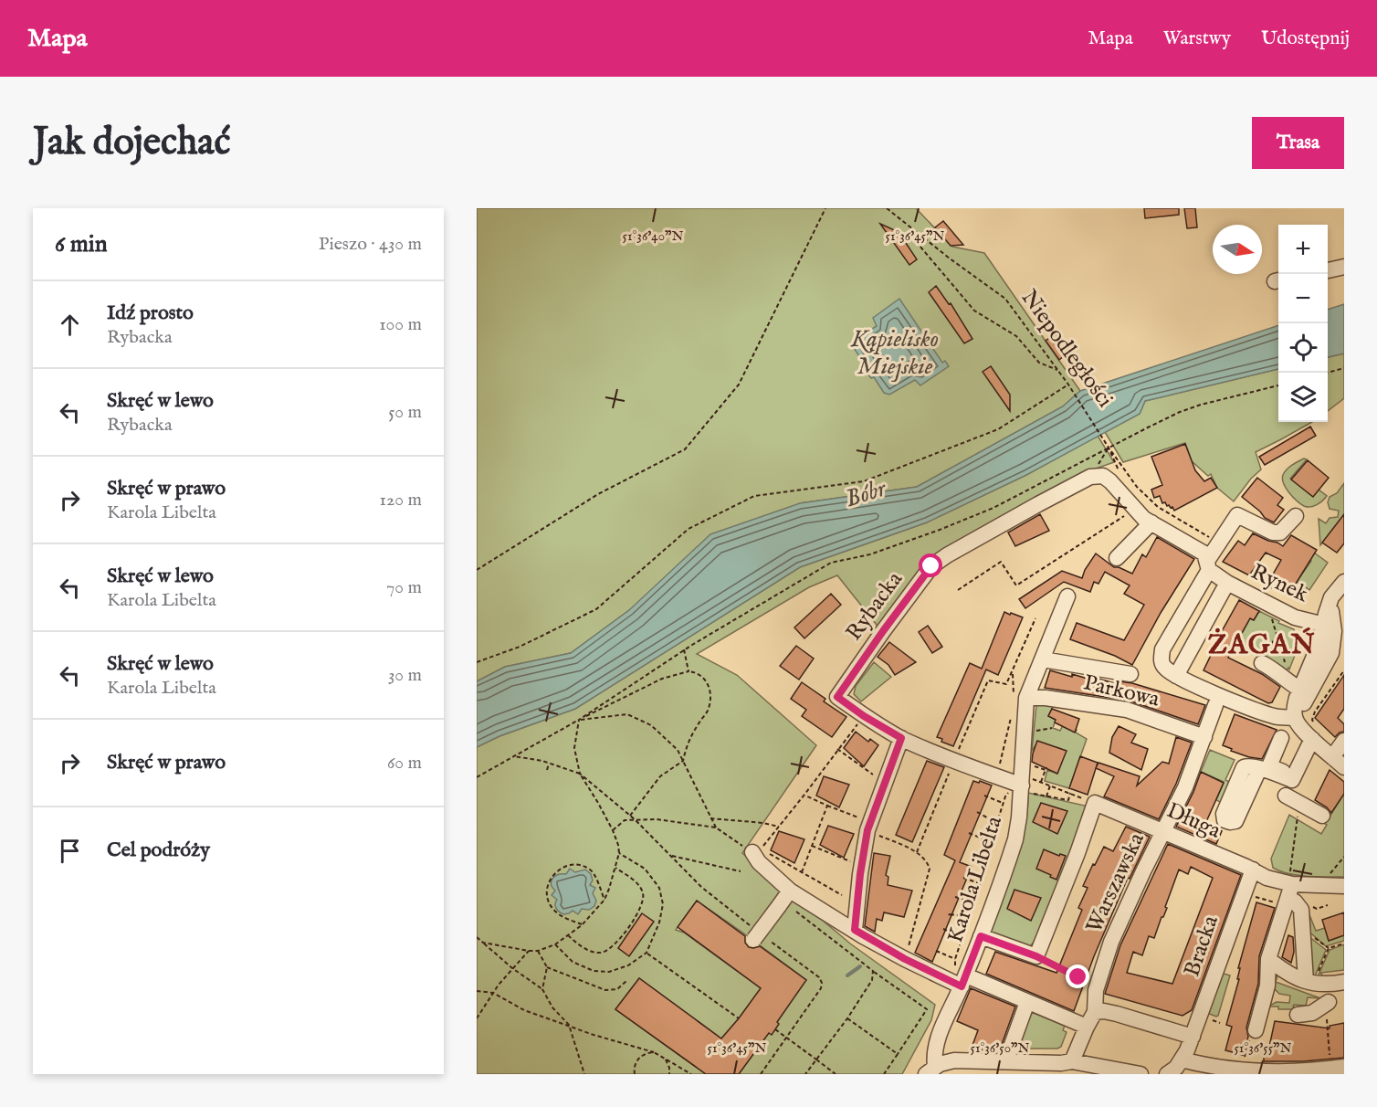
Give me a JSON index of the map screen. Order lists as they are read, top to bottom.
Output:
{
  "streets": {
    "street": [
      "Rynek",
      "Rybacka",
      "Parkowa",
      "Długa",
      "Karola Libelta",
      "Warszawska",
      "Bracka"
    ],
    "path": ["Niepodległości"]
  },
  "crossings": [
    ["Parkowa", "Karola Libelta"],
    ["Parkowa", "Warszawska"],
    ["Długa", "Warszawska"],
    ["Długa", "Bracka"]
  ],
  "districts": ["ŻAGAŃ"],
  "water": ["Kąpielisko Miejskie", "Bóbr"],
  "north": "right",
  "page": {
    "header": "Mapa",
    "nav": ["Mapa", "Warstwy", "Udostępnij"],
    "buttons": "Trasa",
    "title": "Jak dojechać",
    "heading": ["6 min", "Pieszo · 430 m"],
    "map_buttons": ["+", "−"],
    "list": [
      ["Idź prosto", "Rybacka", "100 m"],
      ["Skręć w lewo", "Rybacka", "50 m"],
      ["Skręć w prawo", "Karola Libelta", "120 m"],
      ["Skręć w lewo", "Karola Libelta", "70 m"],
      ["Skręć w lewo", "Karola Libelta", "30 m"],
      ["Skręć w prawo", "60 m"],
      "Cel podróży"
    ]
  },
  "coordinates": [
    "51°36'40\"N",
    "51°36'45\"N",
    "51°36'50\"N",
    "51°36'55\"N"
  ]
}
